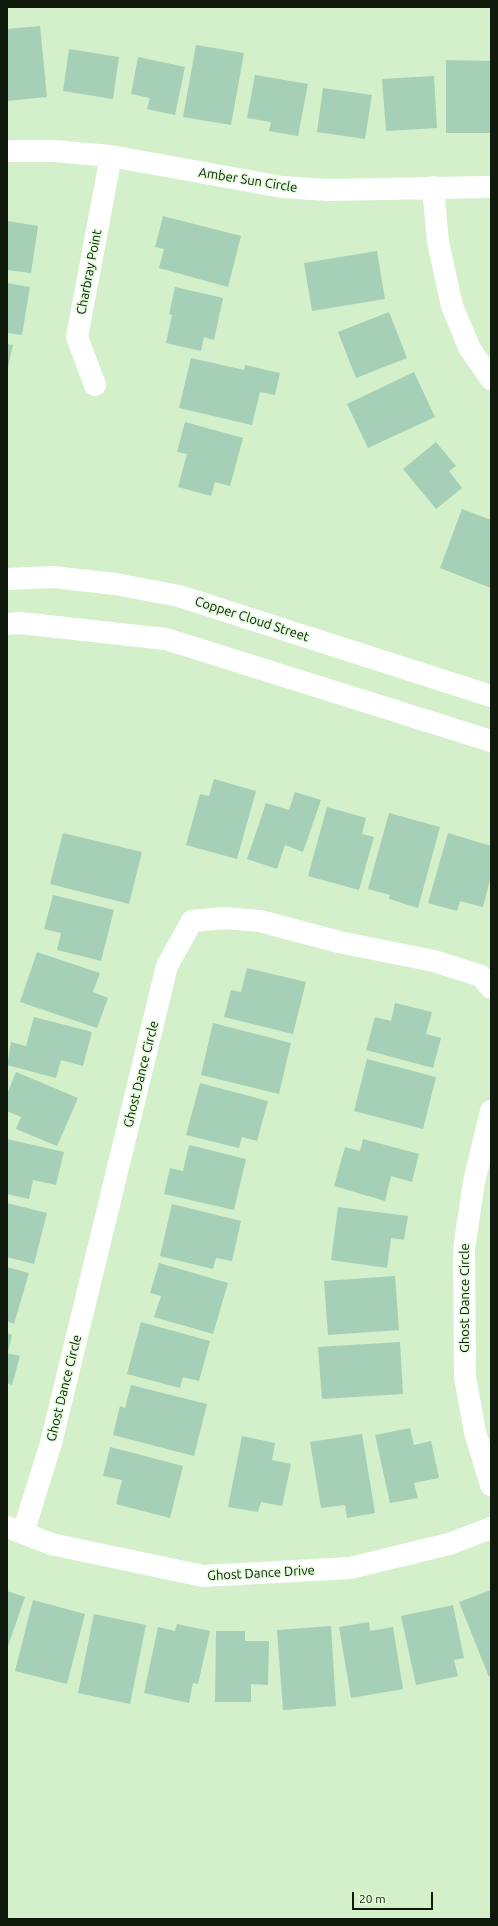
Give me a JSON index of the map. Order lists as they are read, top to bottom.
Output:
{
  "streets": {
    "street": [
      "Amber Sun Circle",
      "Charbray Point",
      "Copper Cloud Street",
      "Ghost Dance Circle",
      "Ghost Dance Drive"
    ]
  },
  "crossings": [
    ["Amber Sun Circle", "Charbray Point"],
    ["Ghost Dance Circle", "Ghost Dance Drive"]
  ],
  "scale_bar": "20 m"
}
